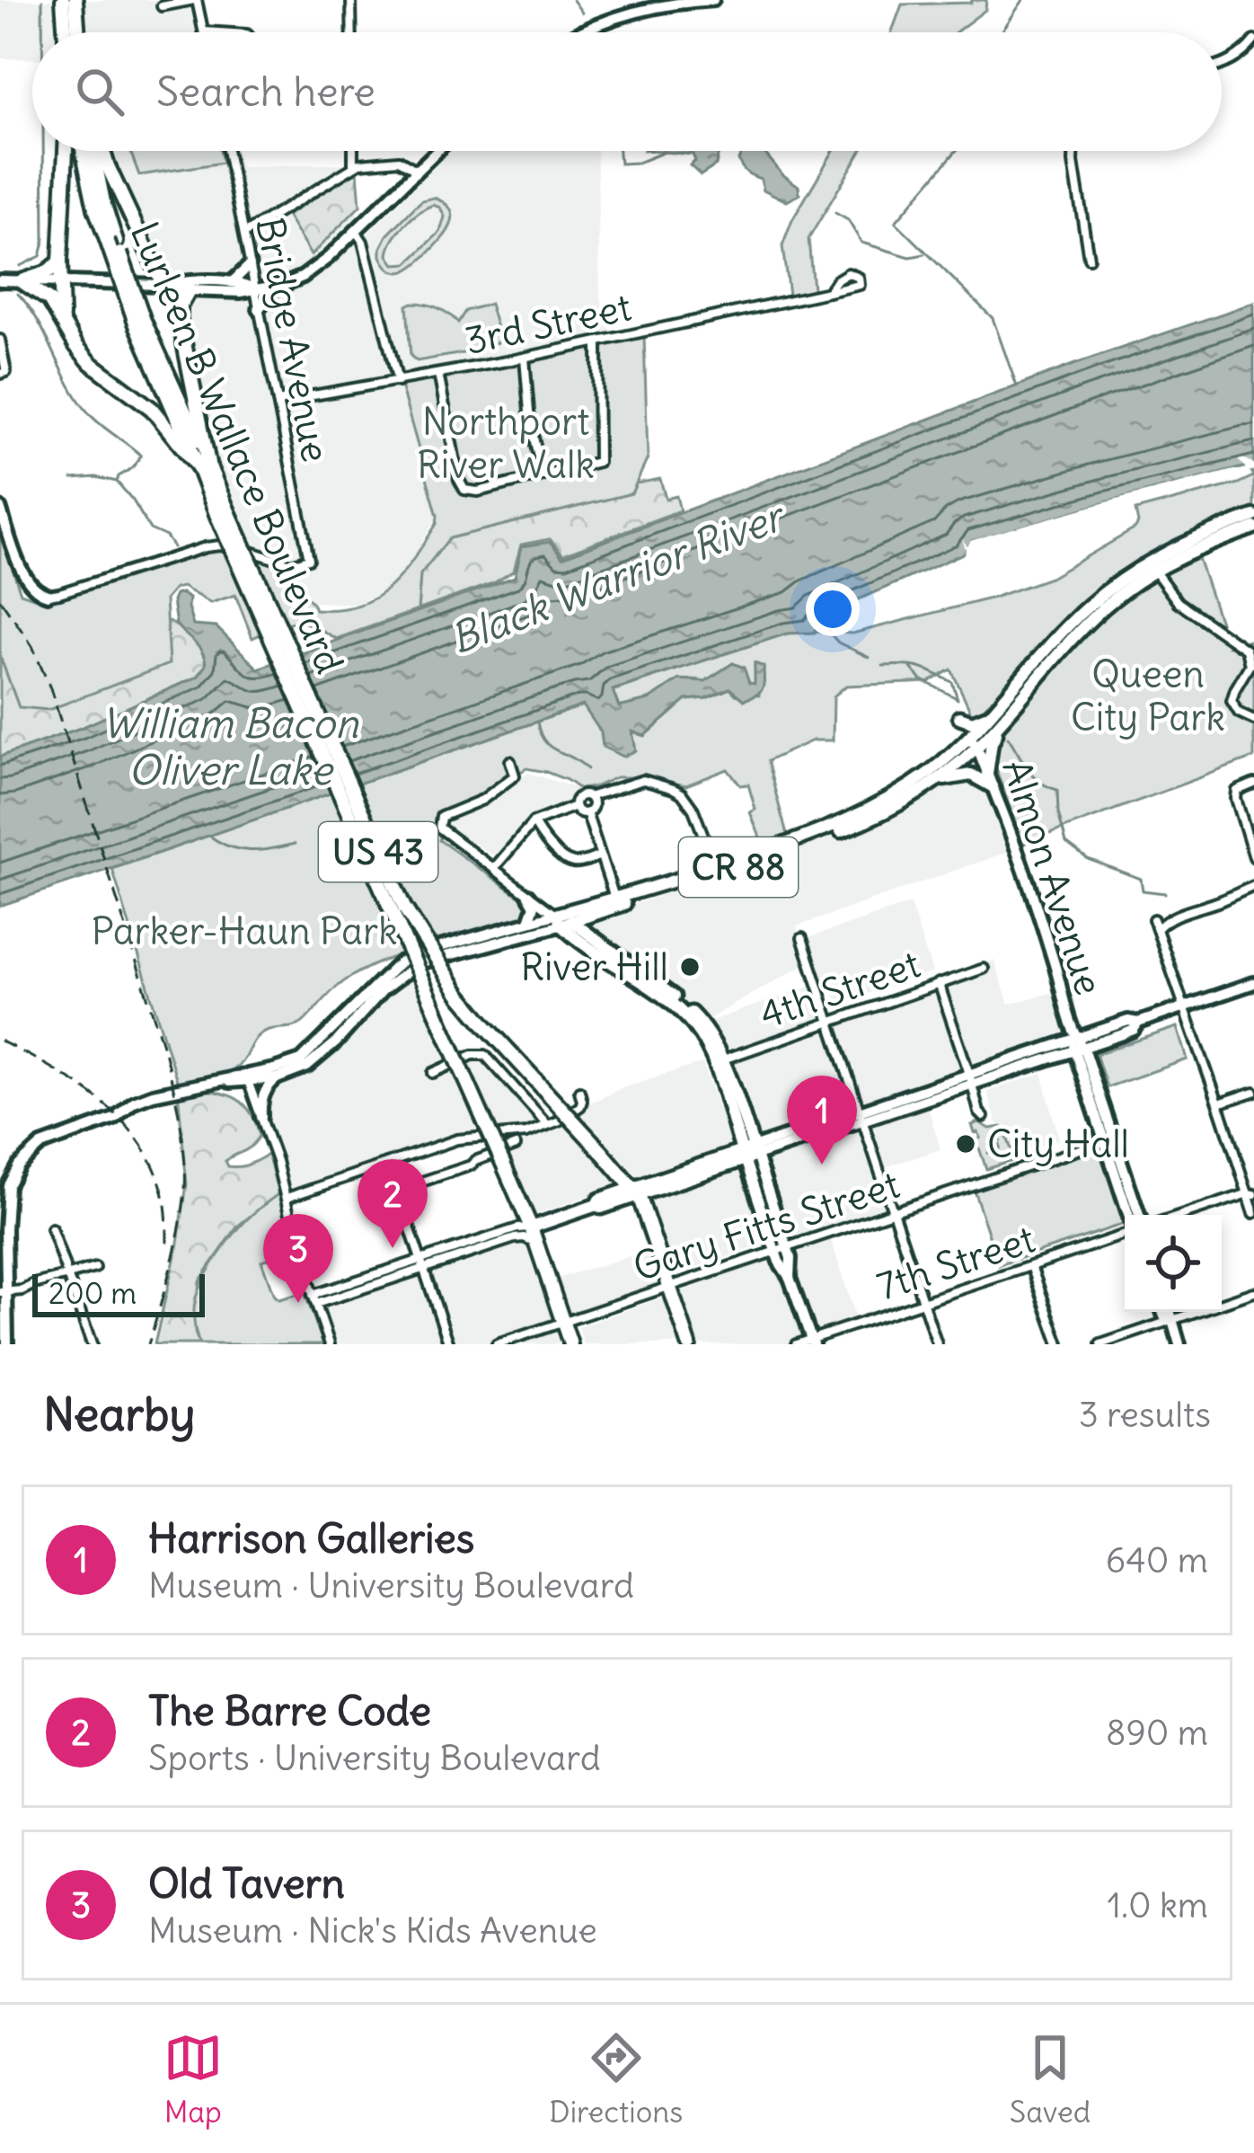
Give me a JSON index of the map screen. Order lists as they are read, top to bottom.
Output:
{
  "streets": {
    "highway": ["Lurleen B Wallace Boulevard", "US 43"],
    "main road": ["CR 88", "Almon Avenue"],
    "street": [
      "3rd Street",
      "Bridge Avenue",
      "4th Street",
      "Gary Fitts Street",
      "7th Street"
    ]
  },
  "crossings": [
    ["3rd Street", "Bridge Avenue"],
    ["Lurleen B Wallace Boulevard", "US 43"],
    ["US 43", "Gary Fitts Street"],
    ["CR 88", "Almon Avenue"],
    ["Almon Avenue", "Gary Fitts Street"]
  ],
  "water": ["Black Warrior River", "William Bacon Oliver Lake"],
  "parks": ["Northport River Walk", "Queen City Park", "Parker-Haun Park"],
  "places": ["River Hill", "City Hall"],
  "scale_bar": "200 m",
  "page": {
    "search": "Search here",
    "pins": ["1", "2", "3"],
    "scale": "200 m",
    "heading": ["Nearby", "3 results"],
    "list": [
      {
        "mark": "1",
        "name": "Harrison Galleries",
        "note": "Museum · University Boulevard",
        "value": "640 m"
      },
      {
        "mark": "2",
        "name": "The Barre Code",
        "note": "Sports · University Boulevard",
        "value": "890 m"
      },
      {
        "mark": "3",
        "name": "Old Tavern",
        "note": "Museum · Nick's Kids Avenue",
        "value": "1.0 km"
      }
    ],
    "nav": ["Map", "Directions", "Saved"]
  }
}
